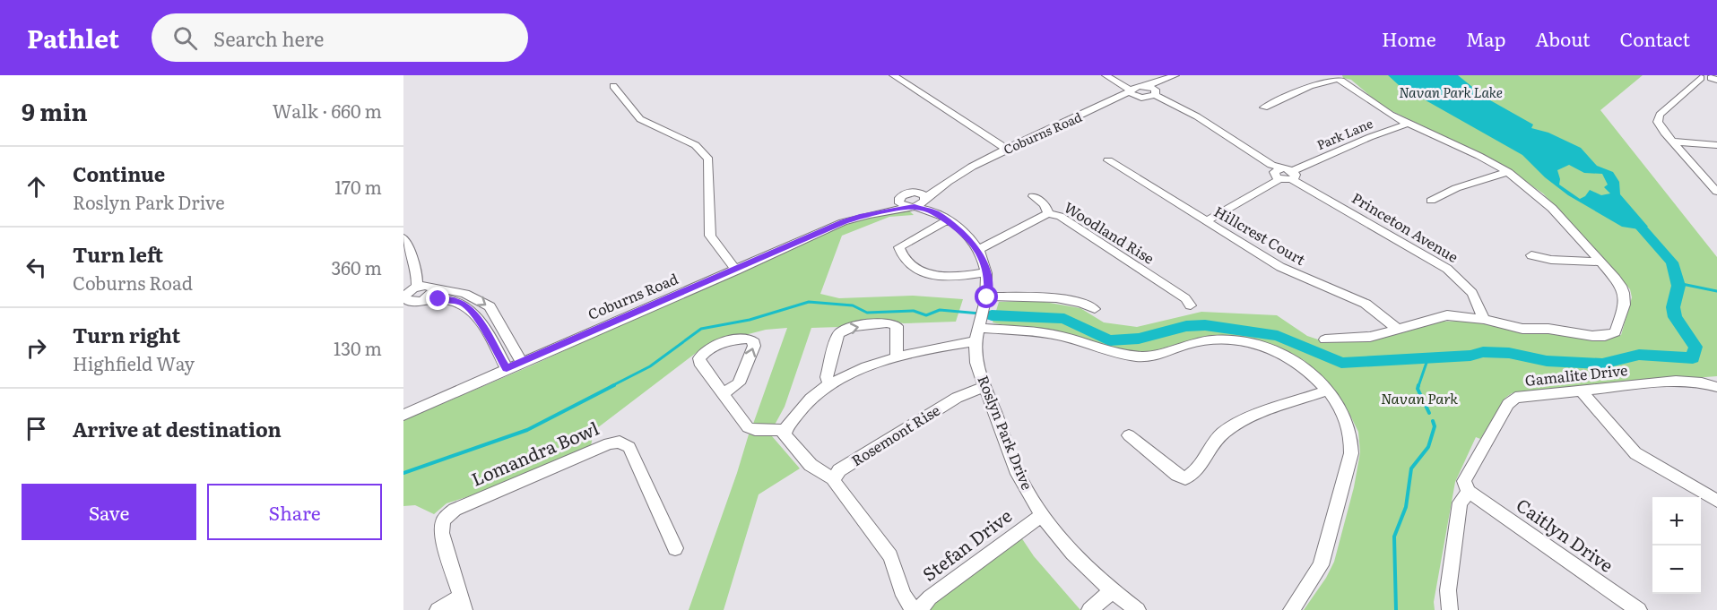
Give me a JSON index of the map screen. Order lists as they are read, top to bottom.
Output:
{
  "streets": {
    "street": [
      "Coburns Road",
      "Park Lane",
      "Princeton Avenue",
      "Woodland Rise",
      "Hillcrest Court",
      "Gamalite Drive",
      "Roslyn Park Drive",
      "Rosemont Rise",
      "Lomandra Bowl",
      "Caitlyn Drive",
      "Stefan Drive"
    ]
  },
  "crossings": [
    ["Coburns Road", "Roslyn Park Drive"],
    ["Park Lane", "Princeton Avenue"],
    ["Woodland Rise", "Roslyn Park Drive"],
    ["Gamalite Drive", "Caitlyn Drive"],
    ["Roslyn Park Drive", "Rosemont Rise"],
    ["Roslyn Park Drive", "Stefan Drive"]
  ],
  "water": ["Navan Park Lake"],
  "parks": ["Navan Park"],
  "page": {
    "header": "Pathlet",
    "search": "Search here",
    "nav": [
      "Home",
      "Map",
      "About",
      "Contact"
    ],
    "heading": ["9 min", "Walk · 660 m"],
    "list": [
      ["Continue", "Roslyn Park Drive", "170 m"],
      ["Turn left", "Coburns Road", "360 m"],
      ["Turn right", "Highfield Way", "130 m"],
      "Arrive at destination"
    ],
    "buttons": ["Save", "Share"],
    "map_buttons": ["+", "−"]
  }
}
